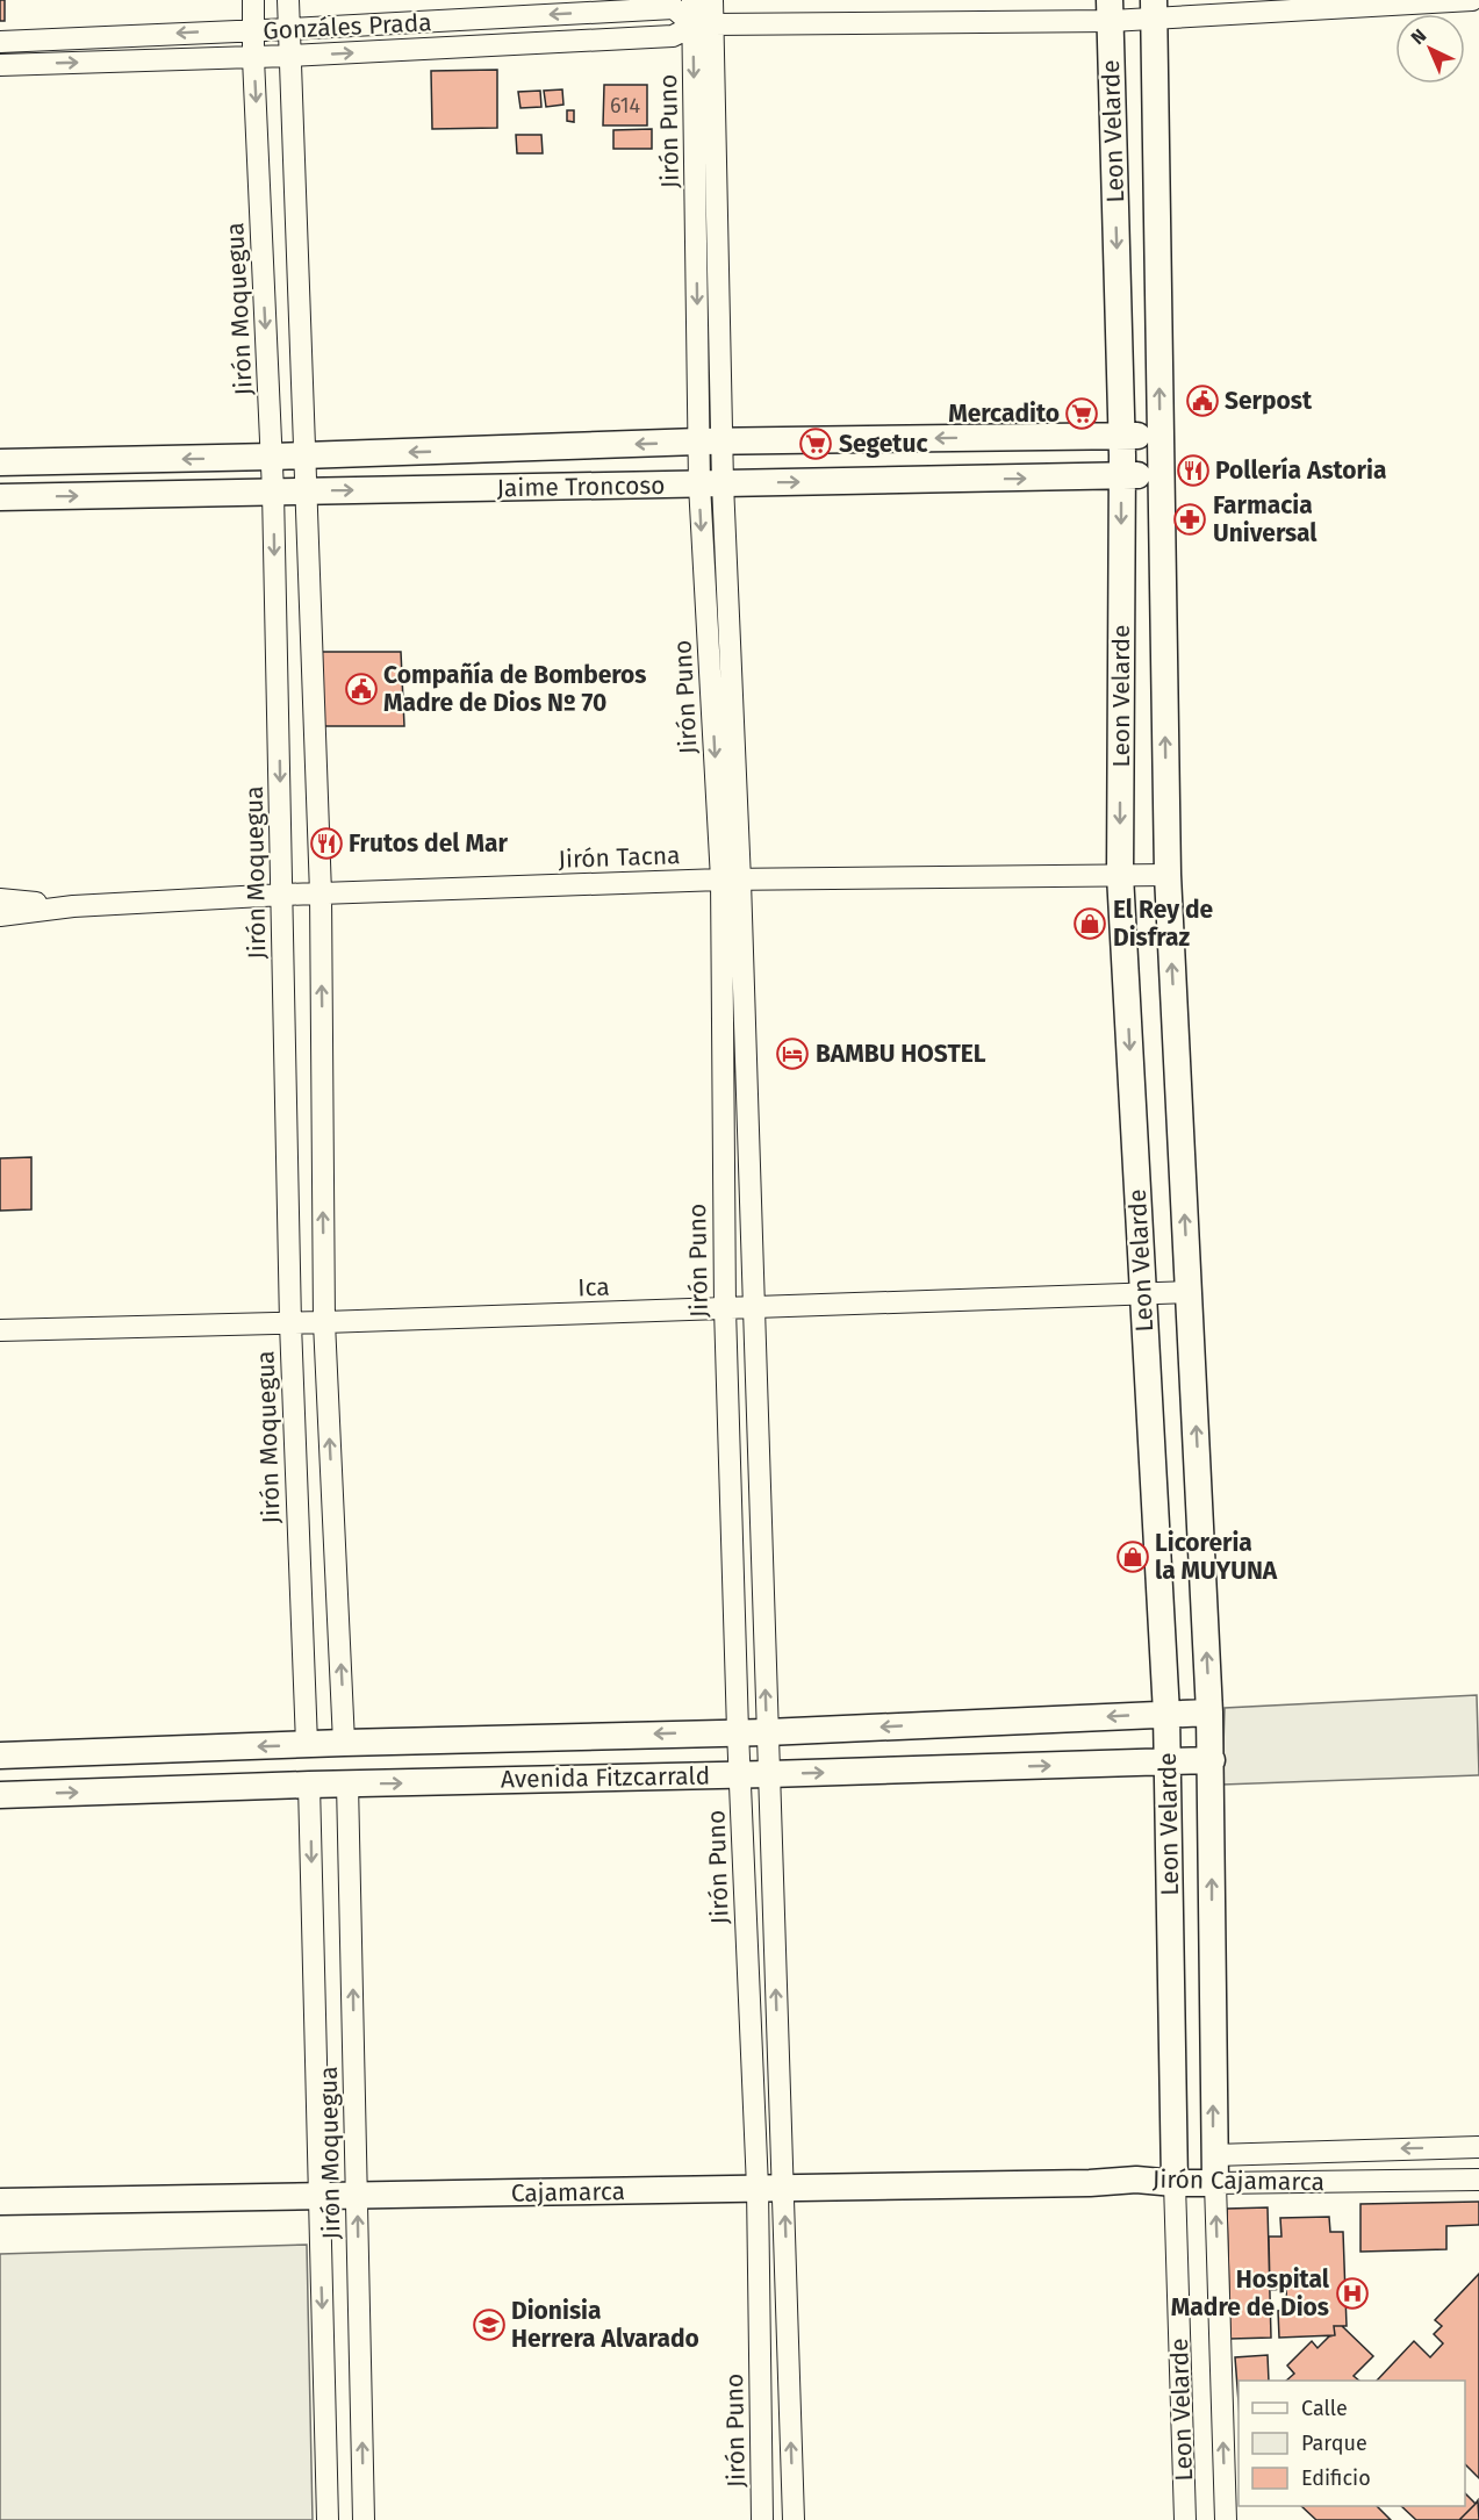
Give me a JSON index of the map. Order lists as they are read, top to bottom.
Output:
{
  "streets": {
    "street": [
      "Gonzáles Prada",
      "Jirón Puno",
      "Leon Velarde",
      "Jirón Moquegua",
      "Jaime Troncoso",
      "Jirón Tacna",
      "Ica",
      "Avenida Fitzcarrald",
      "Jirón Cajamarca",
      "Cajamarca"
    ]
  },
  "crossings": [
    ["Gonzáles Prada", "Jirón Puno"],
    ["Gonzáles Prada", "Leon Velarde"],
    ["Gonzáles Prada", "Jirón Moquegua"],
    ["Jirón Puno", "Jaime Troncoso"],
    ["Jirón Puno", "Jirón Tacna"],
    ["Jirón Puno", "Ica"],
    ["Jirón Puno", "Avenida Fitzcarrald"],
    ["Jirón Puno", "Cajamarca"],
    ["Leon Velarde", "Jaime Troncoso"],
    ["Leon Velarde", "Jirón Tacna"],
    ["Leon Velarde", "Ica"],
    ["Leon Velarde", "Avenida Fitzcarrald"],
    ["Leon Velarde", "Jirón Cajamarca"],
    ["Jirón Moquegua", "Jaime Troncoso"],
    ["Jirón Moquegua", "Jirón Tacna"],
    ["Jirón Moquegua", "Ica"],
    ["Jirón Moquegua", "Avenida Fitzcarrald"],
    ["Jirón Moquegua", "Cajamarca"],
    ["Jirón Cajamarca", "Cajamarca"]
  ],
  "places": {
    "public building": ["Serpost", "Compañía de Bomberos Madre de Dios Nº 70"],
    "supermarket": ["Mercadito", "Segetuc"],
    "restaurant": ["Pollería Astoria", "Frutos del Mar"],
    "pharmacy": ["Farmacia Universal"],
    "shop": ["El Rey de Disfraz", "Licoreria la MUYUNA"],
    "hotel": ["BAMBU HOSTEL"],
    "hospital": ["Hospital Madre de Dios"],
    "school or university": ["Dionisia Herrera Alvarado"]
  },
  "house_numbers": ["614"],
  "legend": ["Calle", "Parque", "Edificio"],
  "north": "top left"
}
